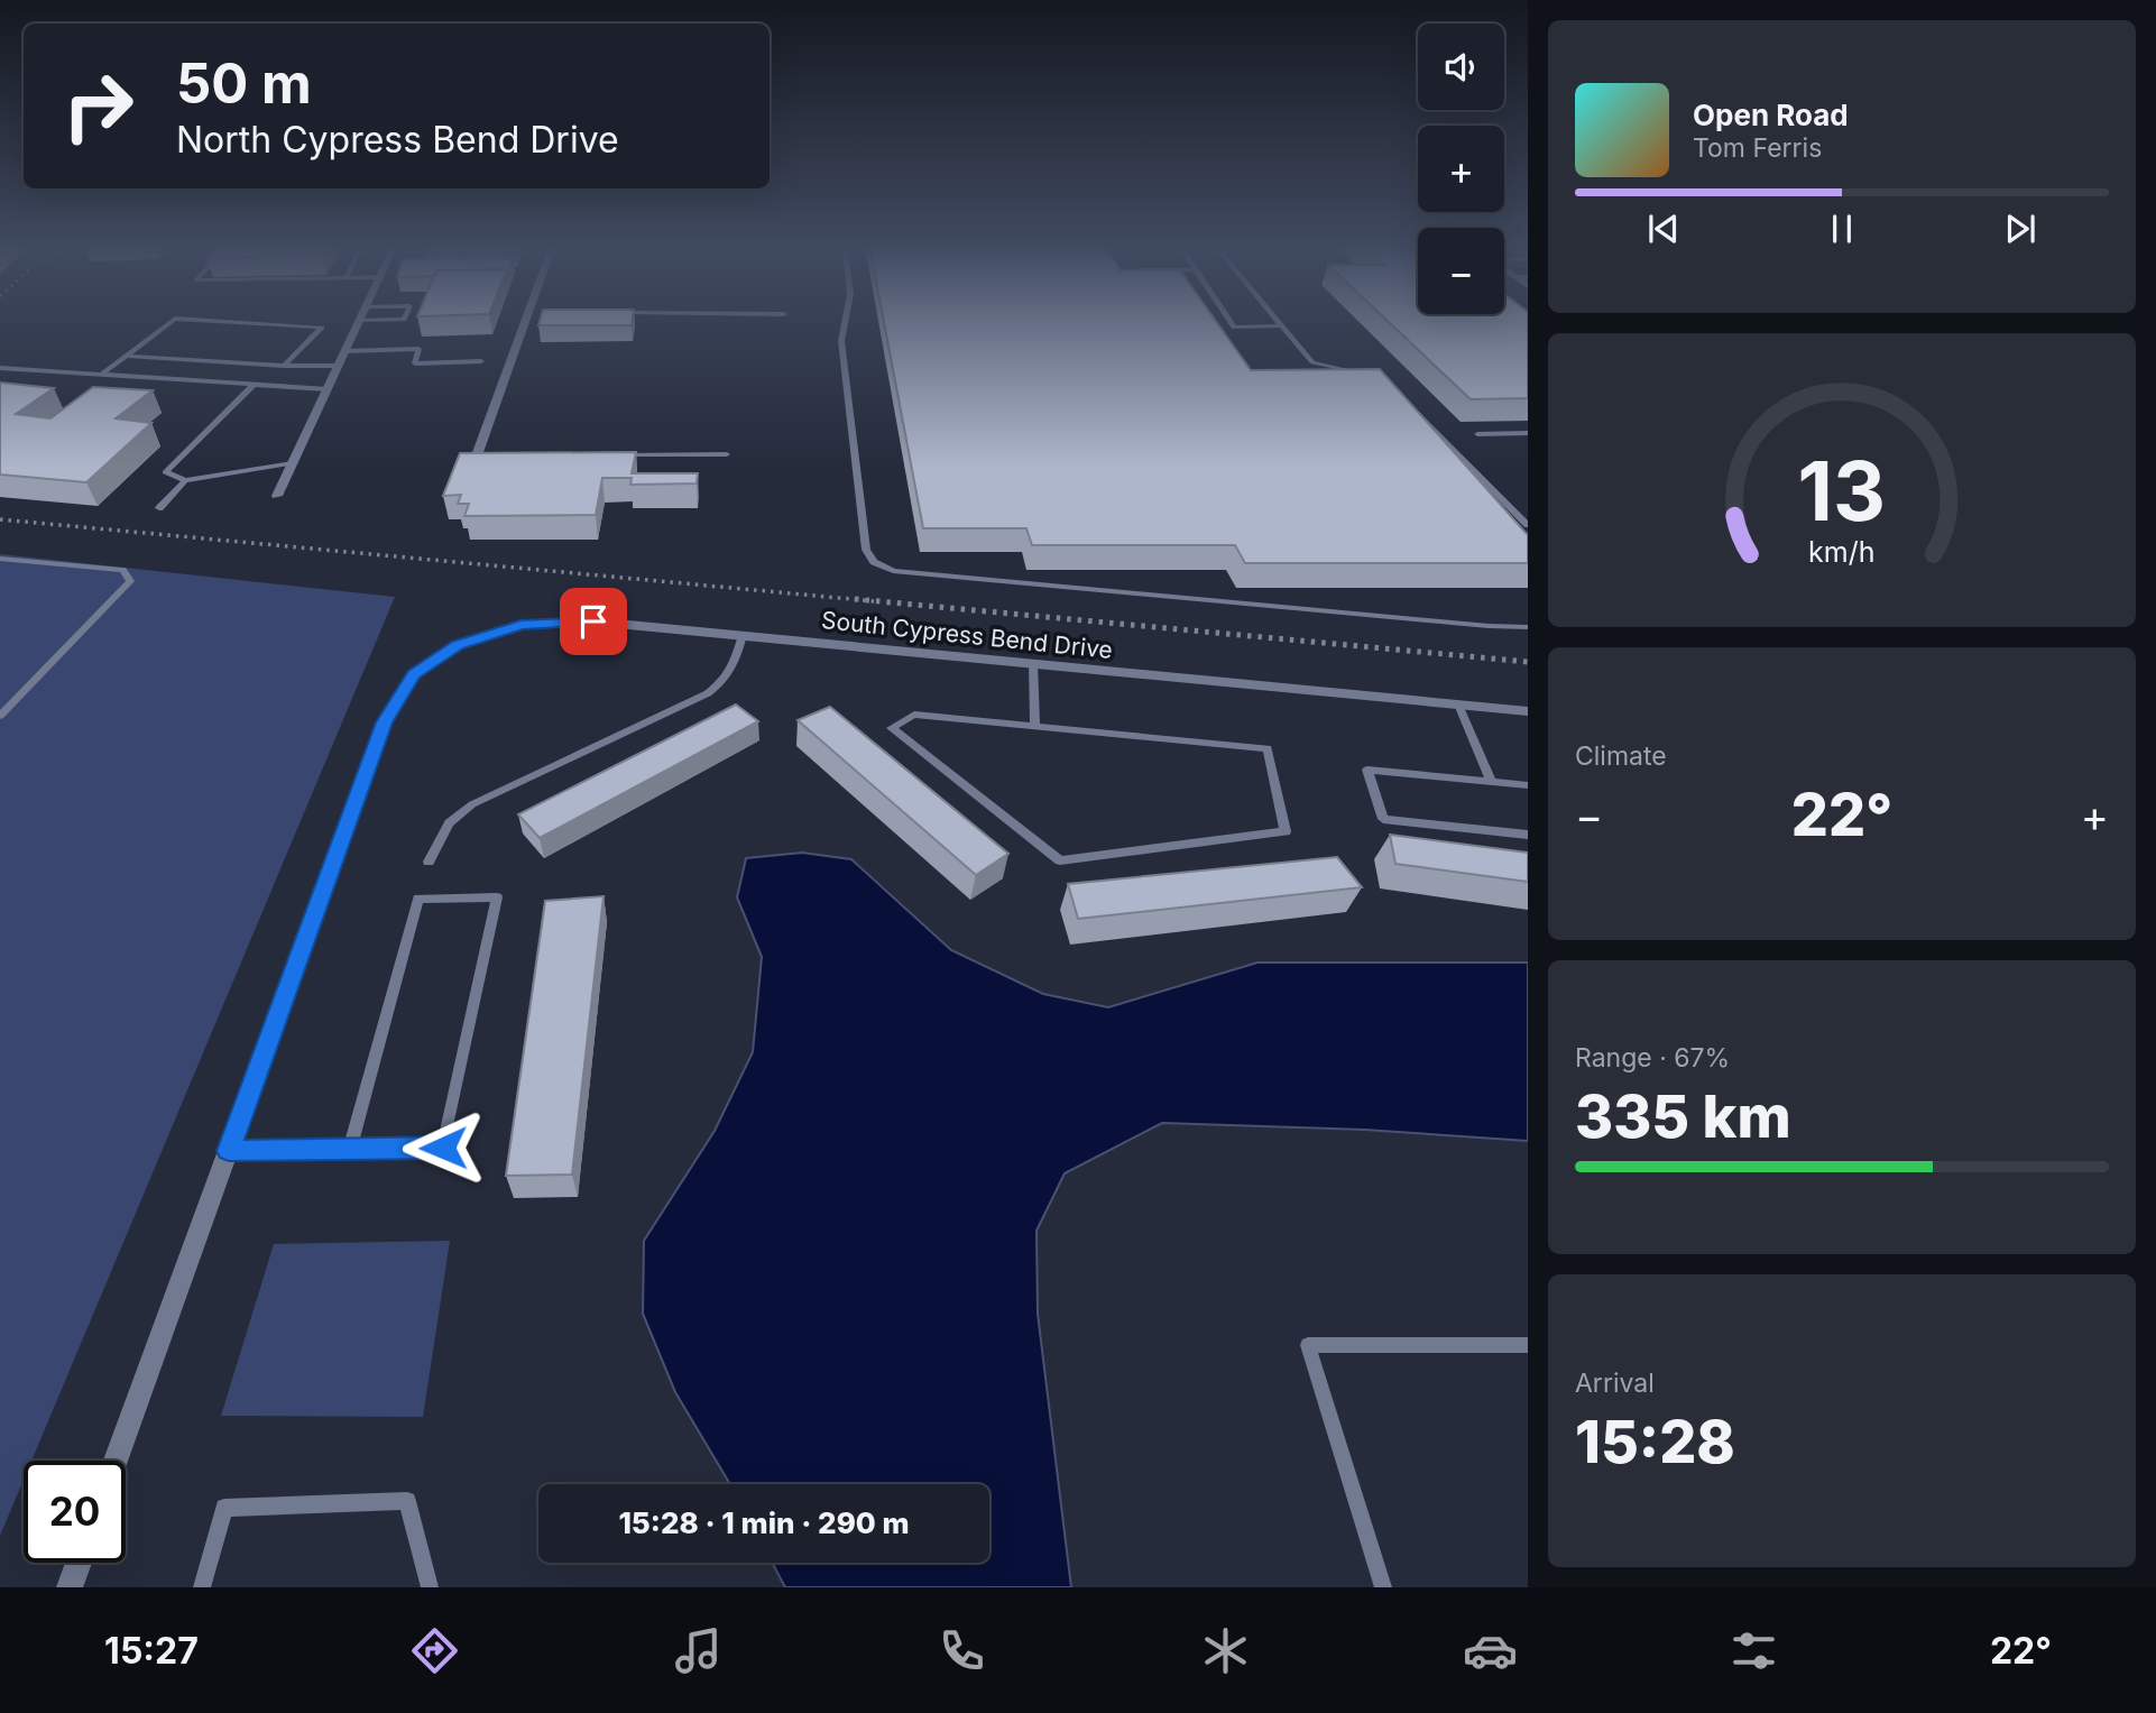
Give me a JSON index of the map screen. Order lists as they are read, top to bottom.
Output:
{
  "streets": {
    "street": ["South Cypress Bend Drive"]
  },
  "page": {
    "map_buttons": ["+", "−"],
    "turn": ["50 m", "North Cypress Bend Drive"],
    "song": ["Open Road", "Tom Ferris"],
    "tile": [
      "Climate",
      ["Range · 67%", "335 km"],
      ["Arrival", "15:28"]
    ],
    "heat": ["−", "22°", "+"],
    "limit": "20",
    "trip": "15:28 · 1 min · 290 m",
    "tabs": ["15:27", "22°"],
    "gauge": ["13", "km/h"]
  }
}
